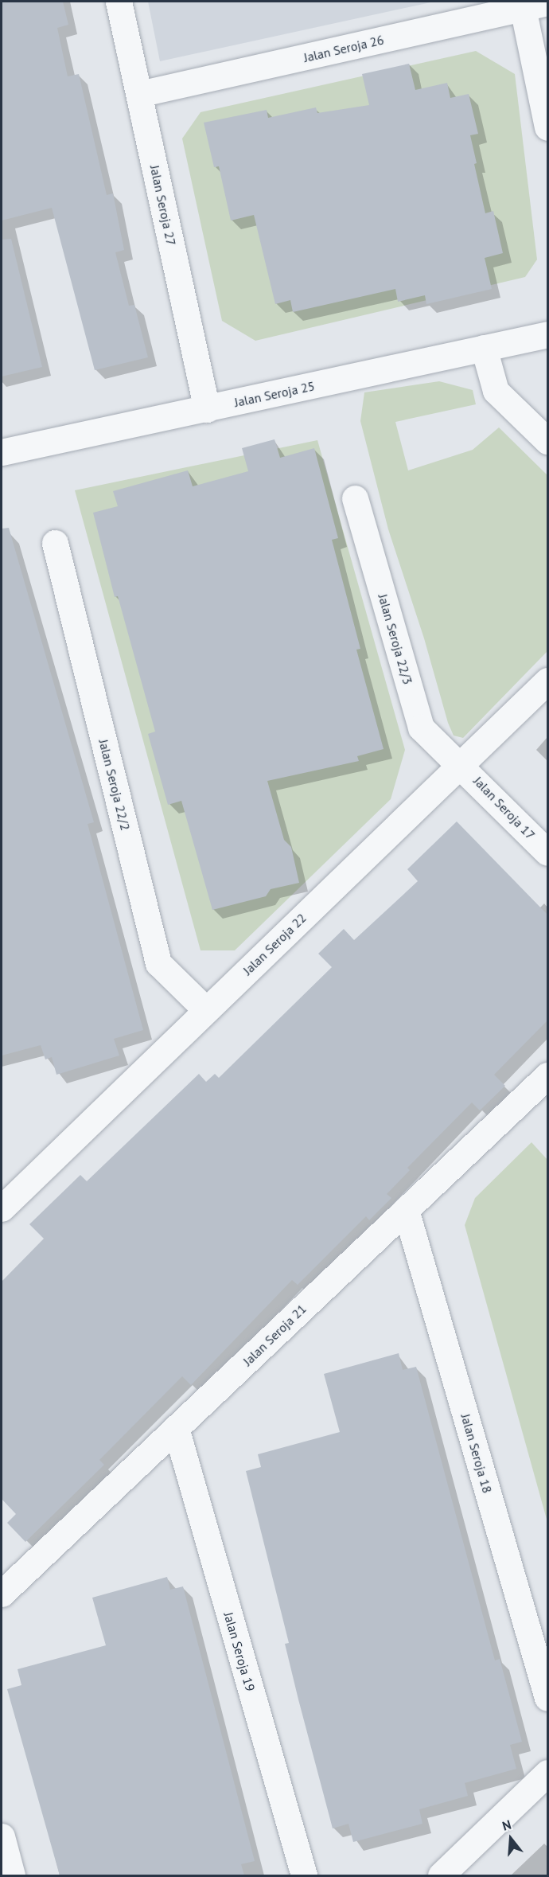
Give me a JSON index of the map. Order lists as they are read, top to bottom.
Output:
{
  "streets": {
    "street": [
      "Jalan Seroja 26",
      "Jalan Seroja 27",
      "Jalan Seroja 25",
      "Jalan Seroja 22/3",
      "Jalan Seroja 22/2",
      "Jalan Seroja 17",
      "Jalan Seroja 22",
      "Jalan Seroja 21",
      "Jalan Seroja 18",
      "Jalan Seroja 19"
    ]
  },
  "crossings": [
    ["Jalan Seroja 26", "Jalan Seroja 27"],
    ["Jalan Seroja 27", "Jalan Seroja 25"],
    ["Jalan Seroja 22/3", "Jalan Seroja 17"],
    ["Jalan Seroja 22/3", "Jalan Seroja 22"],
    ["Jalan Seroja 22/2", "Jalan Seroja 22"],
    ["Jalan Seroja 17", "Jalan Seroja 22"],
    ["Jalan Seroja 21", "Jalan Seroja 18"],
    ["Jalan Seroja 21", "Jalan Seroja 19"]
  ],
  "north": "top"
}
